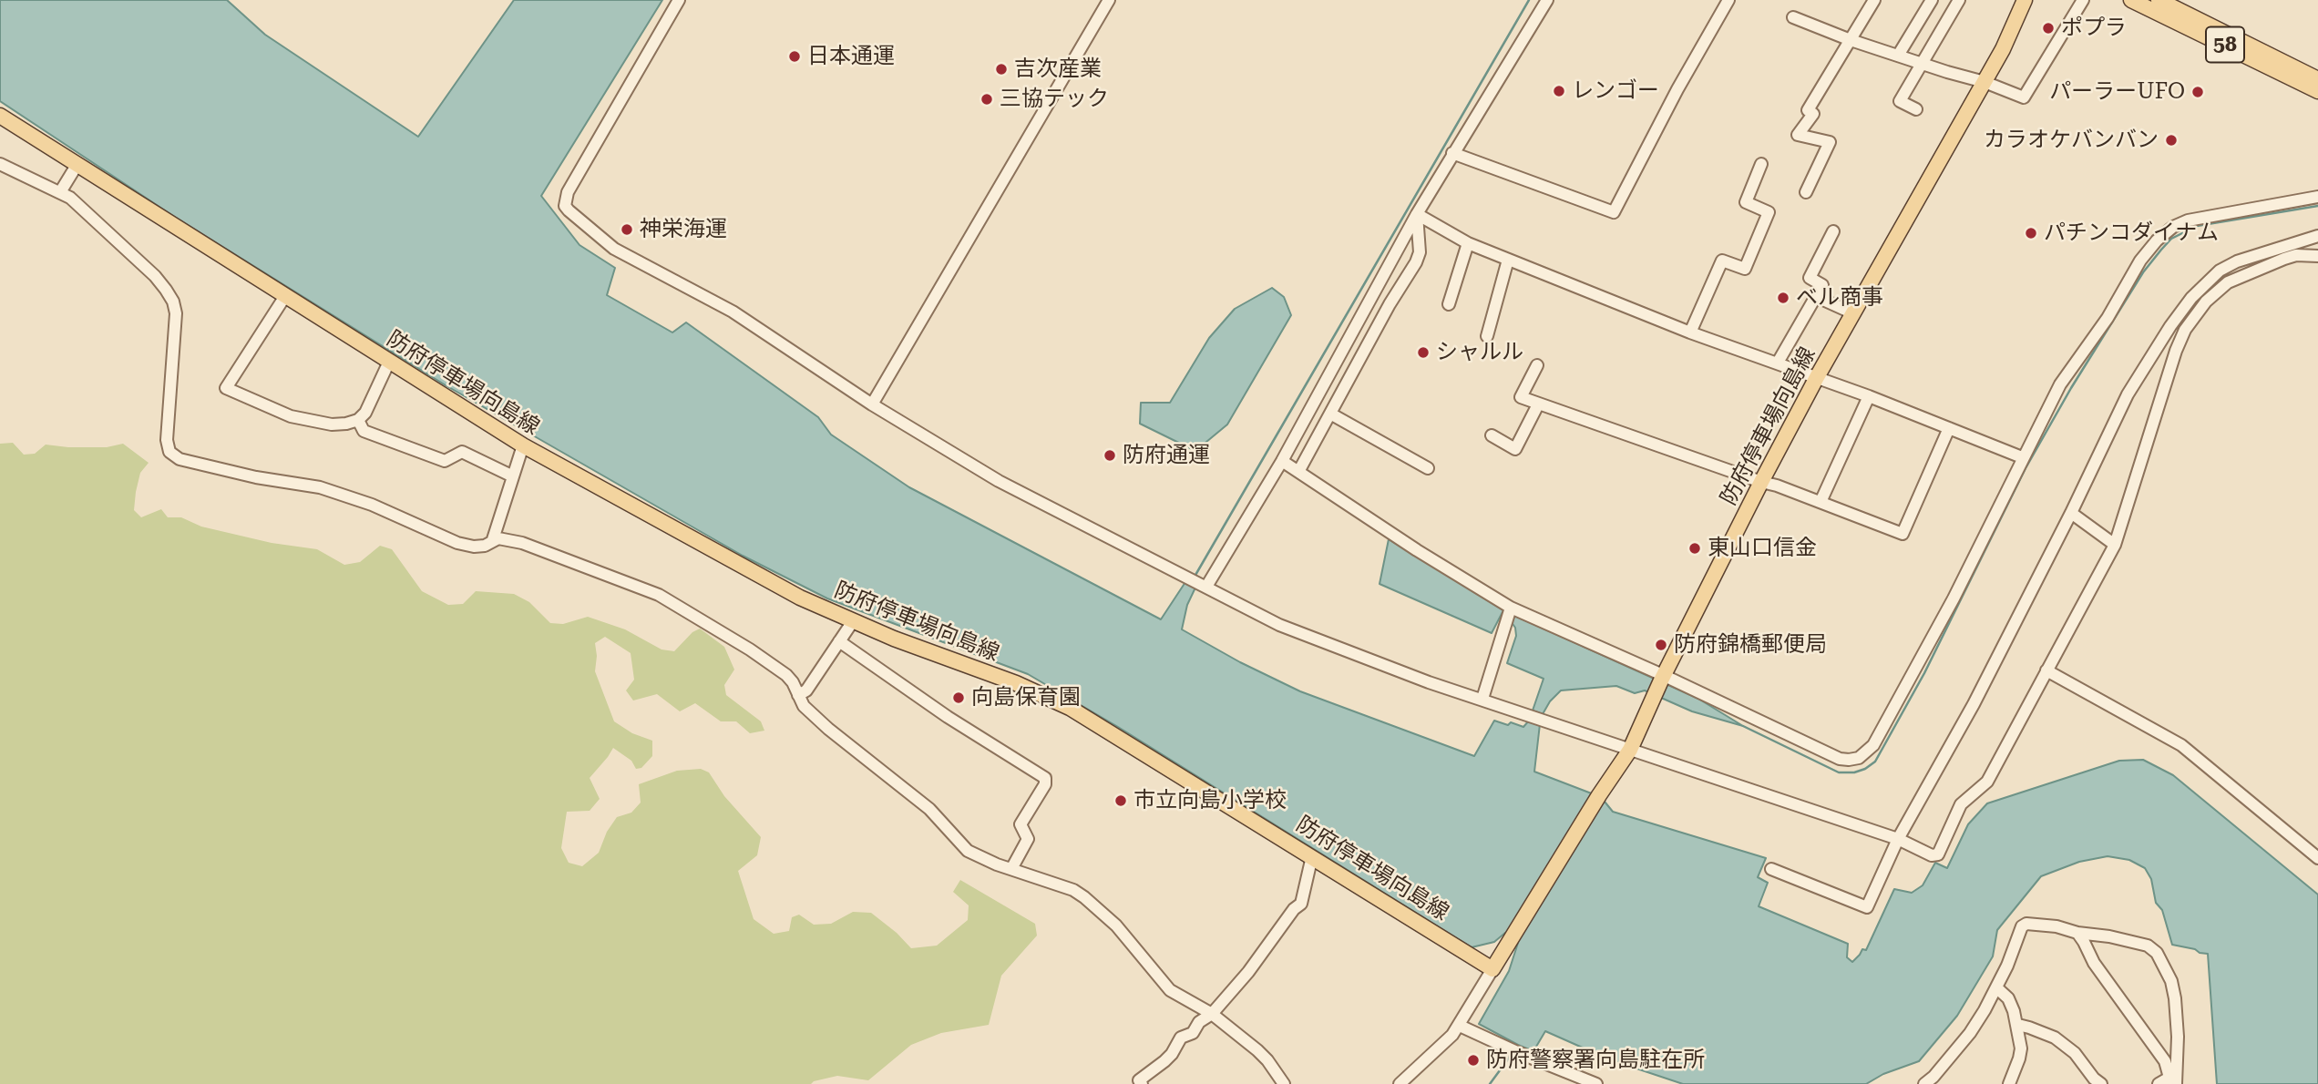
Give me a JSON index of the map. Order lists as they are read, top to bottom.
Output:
{
  "streets": {
    "main road": ["58", "防府停車場向島線"]
  },
  "places": [
    "ポプラ",
    "日本通運",
    "吉次産業",
    "レンゴー",
    "パーラーUFO",
    "三協テック",
    "カラオケバンバン",
    "神栄海運",
    "パチンコダイナム",
    "ベル商事",
    "シャルル",
    "防府通運",
    "東山口信金",
    "防府錦橋郵便局",
    "向島保育園",
    "市立向島小学校",
    "防府警察署向島駐在所"
  ]
}
